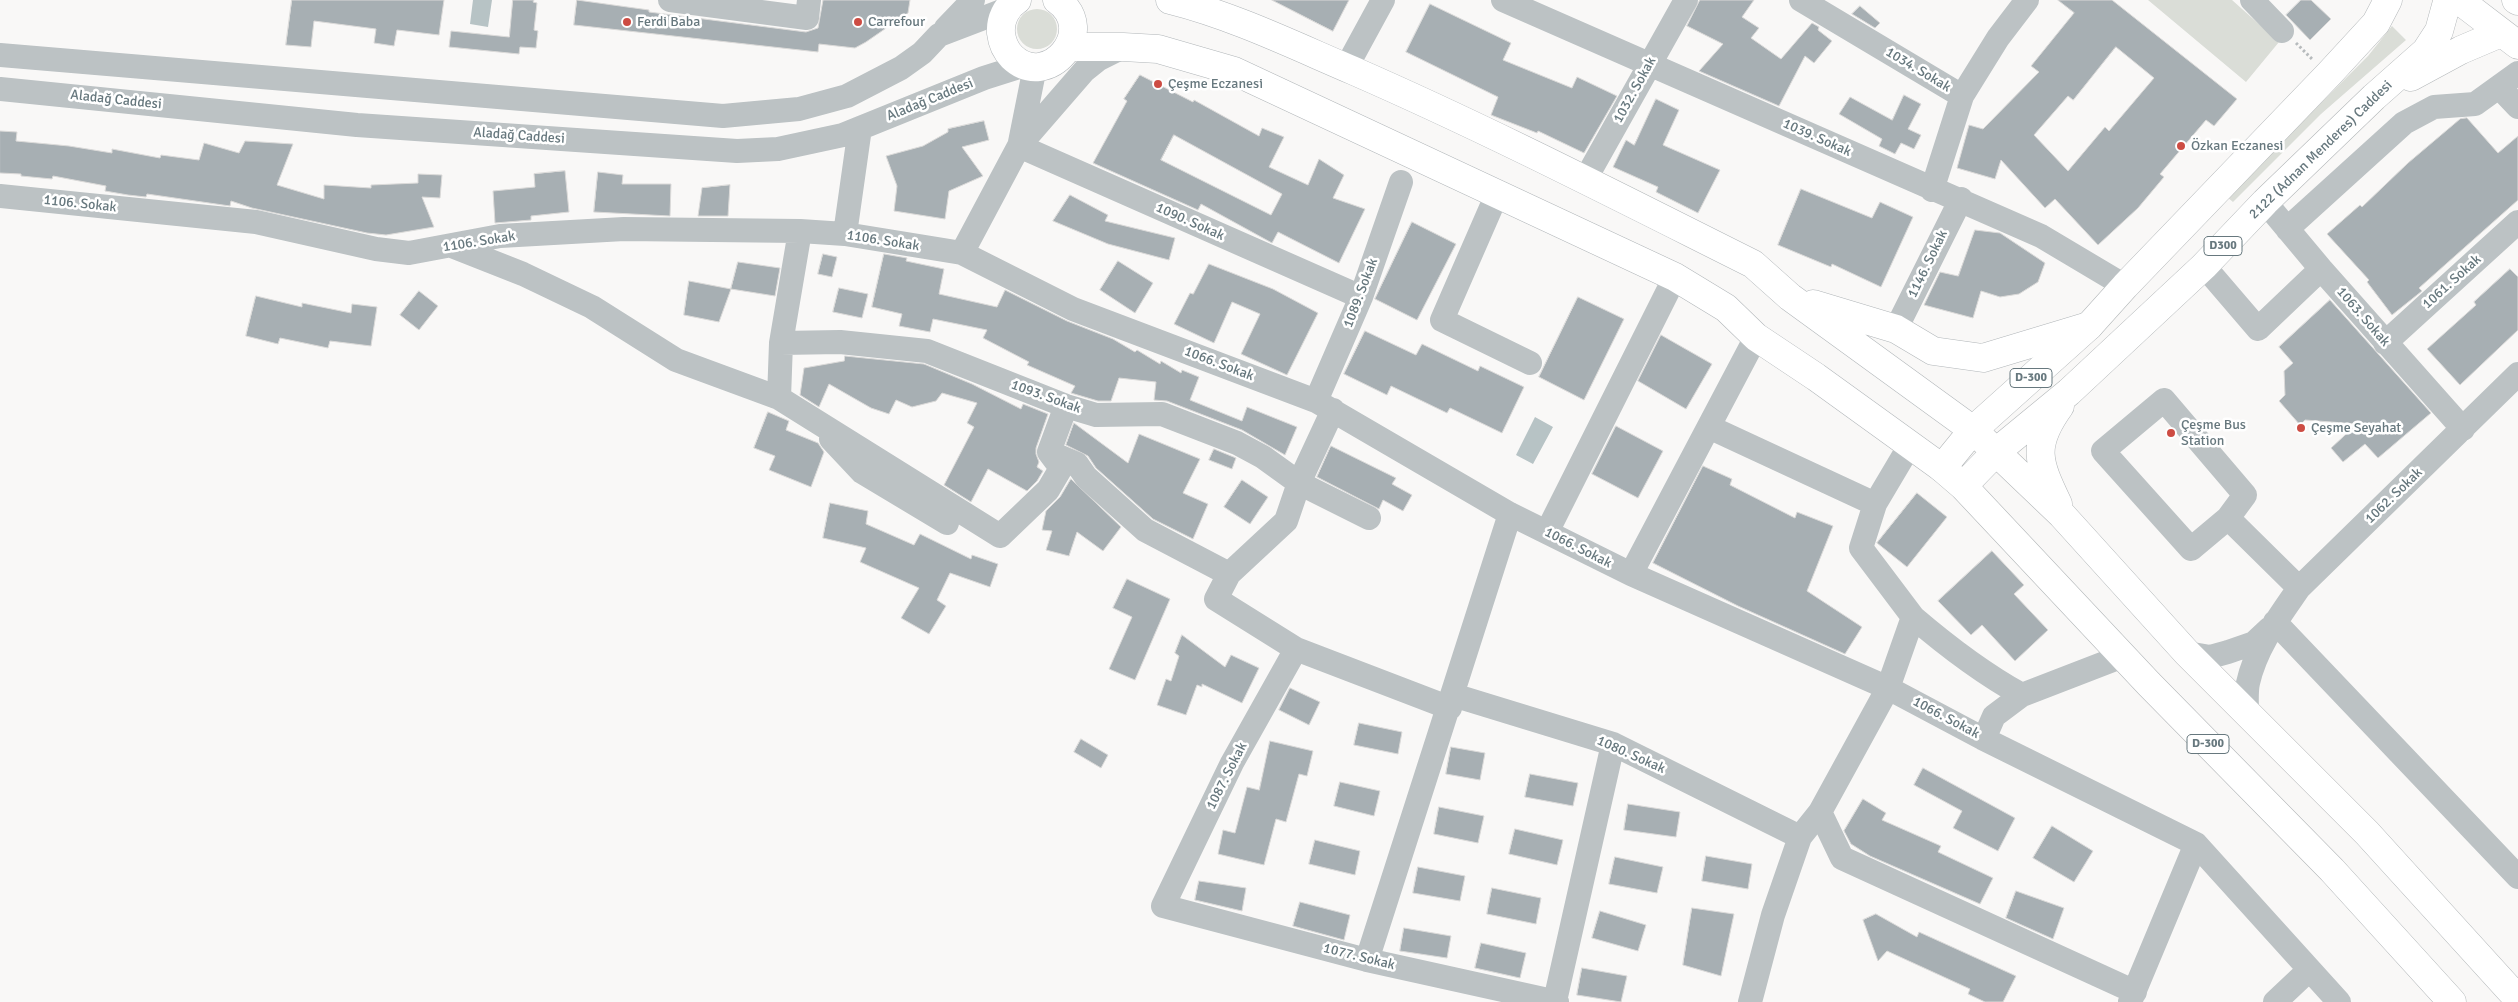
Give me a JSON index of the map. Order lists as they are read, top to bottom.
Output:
{
  "streets": {
    "main road": ["2122 (Adnan Menderes) Caddesi", "D300", "D-300"],
    "street": [
      "1034. Sokak",
      "1032. Sokak",
      "Aladağ Caddesi",
      "1039. Sokak",
      "1106. Sokak",
      "1090. Sokak",
      "1146. Sokak",
      "1061. Sokak",
      "1089. Sokak",
      "1063. Sokak",
      "1066. Sokak",
      "1093. Sokak",
      "1062. Sokak",
      "1080. Sokak",
      "1087. Sokak",
      "1077. Sokak"
    ]
  },
  "crossings": [
    ["1032. Sokak", "1039. Sokak"],
    ["1039. Sokak", "1146. Sokak"],
    ["2122 (Adnan Menderes) Caddesi", "1063. Sokak"],
    ["2122 (Adnan Menderes) Caddesi", "D-300"],
    ["1106. Sokak", "1066. Sokak"],
    ["1090. Sokak", "1089. Sokak"],
    ["1061. Sokak", "1063. Sokak"],
    ["1089. Sokak", "1066. Sokak"],
    ["1089. Sokak", "1093. Sokak"],
    ["1063. Sokak", "1062. Sokak"],
    ["1080. Sokak", "1087. Sokak"],
    ["1087. Sokak", "1077. Sokak"]
  ],
  "places": [
    "Ferdi Baba",
    "Carrefour",
    "Çeşme Eczanesi",
    "Özkan Eczanesi",
    "Çeşme Seyahat",
    "Çeşme Bus Station"
  ]
}
